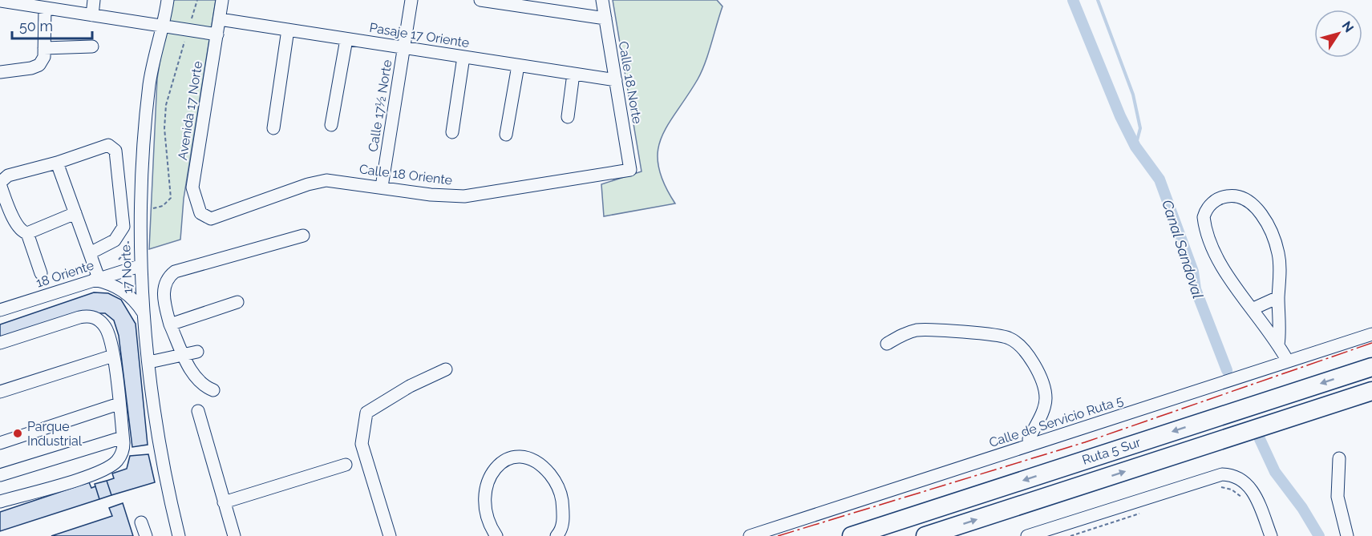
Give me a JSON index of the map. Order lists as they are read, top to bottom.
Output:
{
  "streets": {
    "highway": ["Ruta 5 Sur"],
    "street": [
      "Pasaje 17 Oriente",
      "Calle 18 Norte",
      "Calle 17½ Norte",
      "Avenida 17 Norte",
      "Calle 18 Oriente",
      "17 Norte",
      "18 Oriente",
      "Calle de Servicio Ruta 5"
    ]
  },
  "crossings": [
    ["Pasaje 17 Oriente", "Calle 18 Norte"],
    ["Pasaje 17 Oriente", "Calle 17½ Norte"],
    ["Pasaje 17 Oriente", "Avenida 17 Norte"],
    ["Calle 18 Norte", "Calle 18 Oriente"],
    ["Calle 17½ Norte", "Calle 18 Oriente"],
    ["Avenida 17 Norte", "Calle 18 Oriente"],
    ["17 Norte", "18 Oriente"]
  ],
  "water": ["Canal Sandoval"],
  "places": ["Parque Industrial"],
  "scale_bar": "50 m",
  "north": "top right"
}
